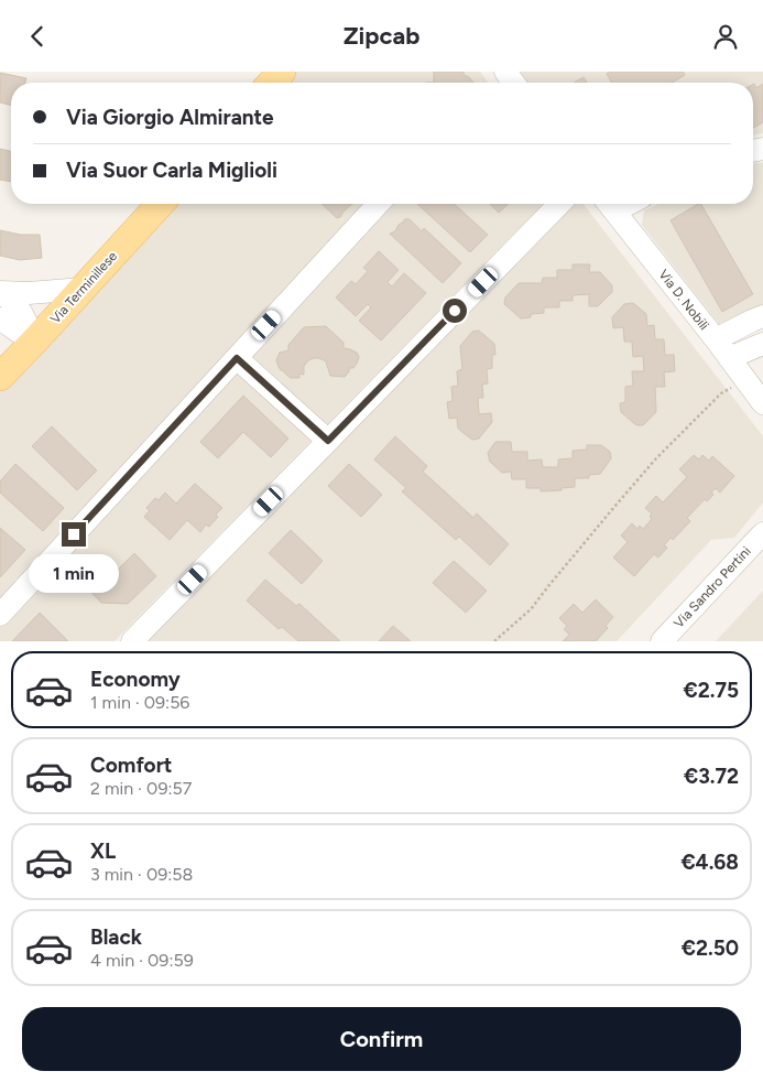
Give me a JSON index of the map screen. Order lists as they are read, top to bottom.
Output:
{
  "streets": {
    "main road": ["Via Terminillese"],
    "street": ["Via D. Nobili", "Via Sandro Pertini"]
  },
  "page": {
    "header": "Zipcab",
    "banner": ["Via Giorgio Almirante", "Via Suor Carla Miglioli"],
    "bubble": "1 min",
    "list": [
      {
        "name": "Economy",
        "note": "1 min · 09:56",
        "value": "€2.75"
      },
      {
        "name": "Comfort",
        "note": "2 min · 09:57",
        "value": "€3.72"
      },
      {
        "name": "XL",
        "note": "3 min · 09:58",
        "value": "€4.68"
      },
      {
        "name": "Black",
        "note": "4 min · 09:59",
        "value": "€2.50"
      }
    ],
    "buttons": "Confirm"
  }
}
